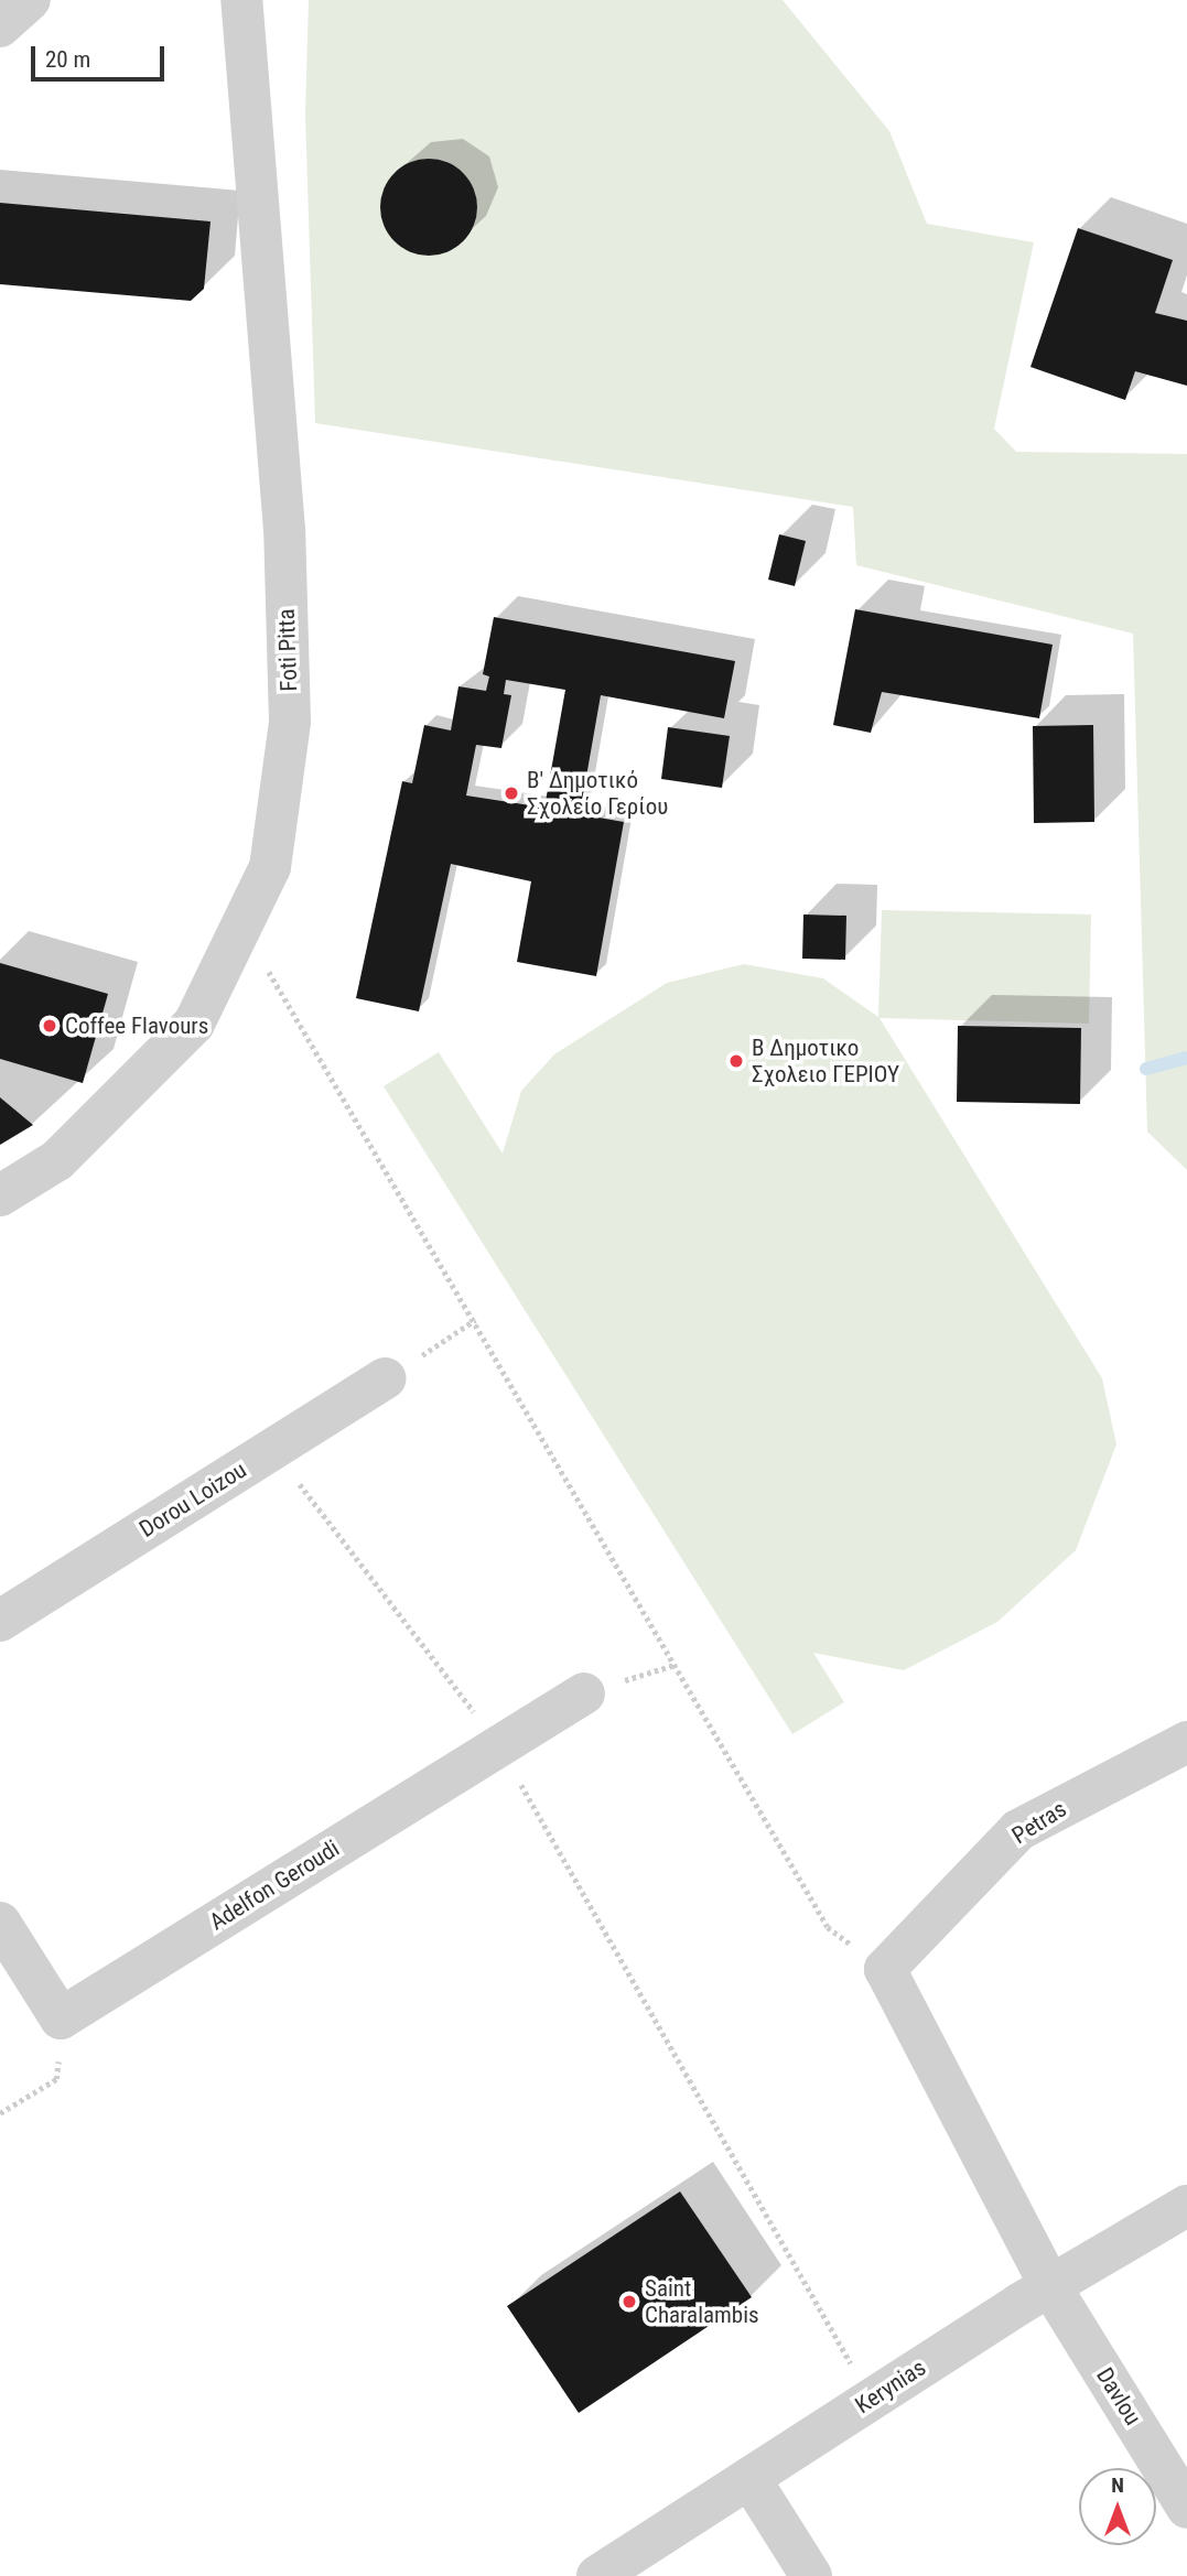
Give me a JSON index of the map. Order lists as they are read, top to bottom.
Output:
{
  "streets": {
    "street": [
      "Foti Pitta",
      "Dorou Loizou",
      "Petras",
      "Adelfon Geroudi",
      "Kerynias",
      "Davlou"
    ]
  },
  "crossings": [
    ["Petras", "Davlou"],
    ["Kerynias", "Davlou"]
  ],
  "places": [
    "Β' Δημοτικό Σχολείο Γερίου",
    "Coffee Flavours",
    "Β Δημοτικο Σχολειο ΓΕΡΙΟΥ",
    "Saint Charalambis"
  ],
  "scale_bar": "20 m",
  "north": "top"
}
